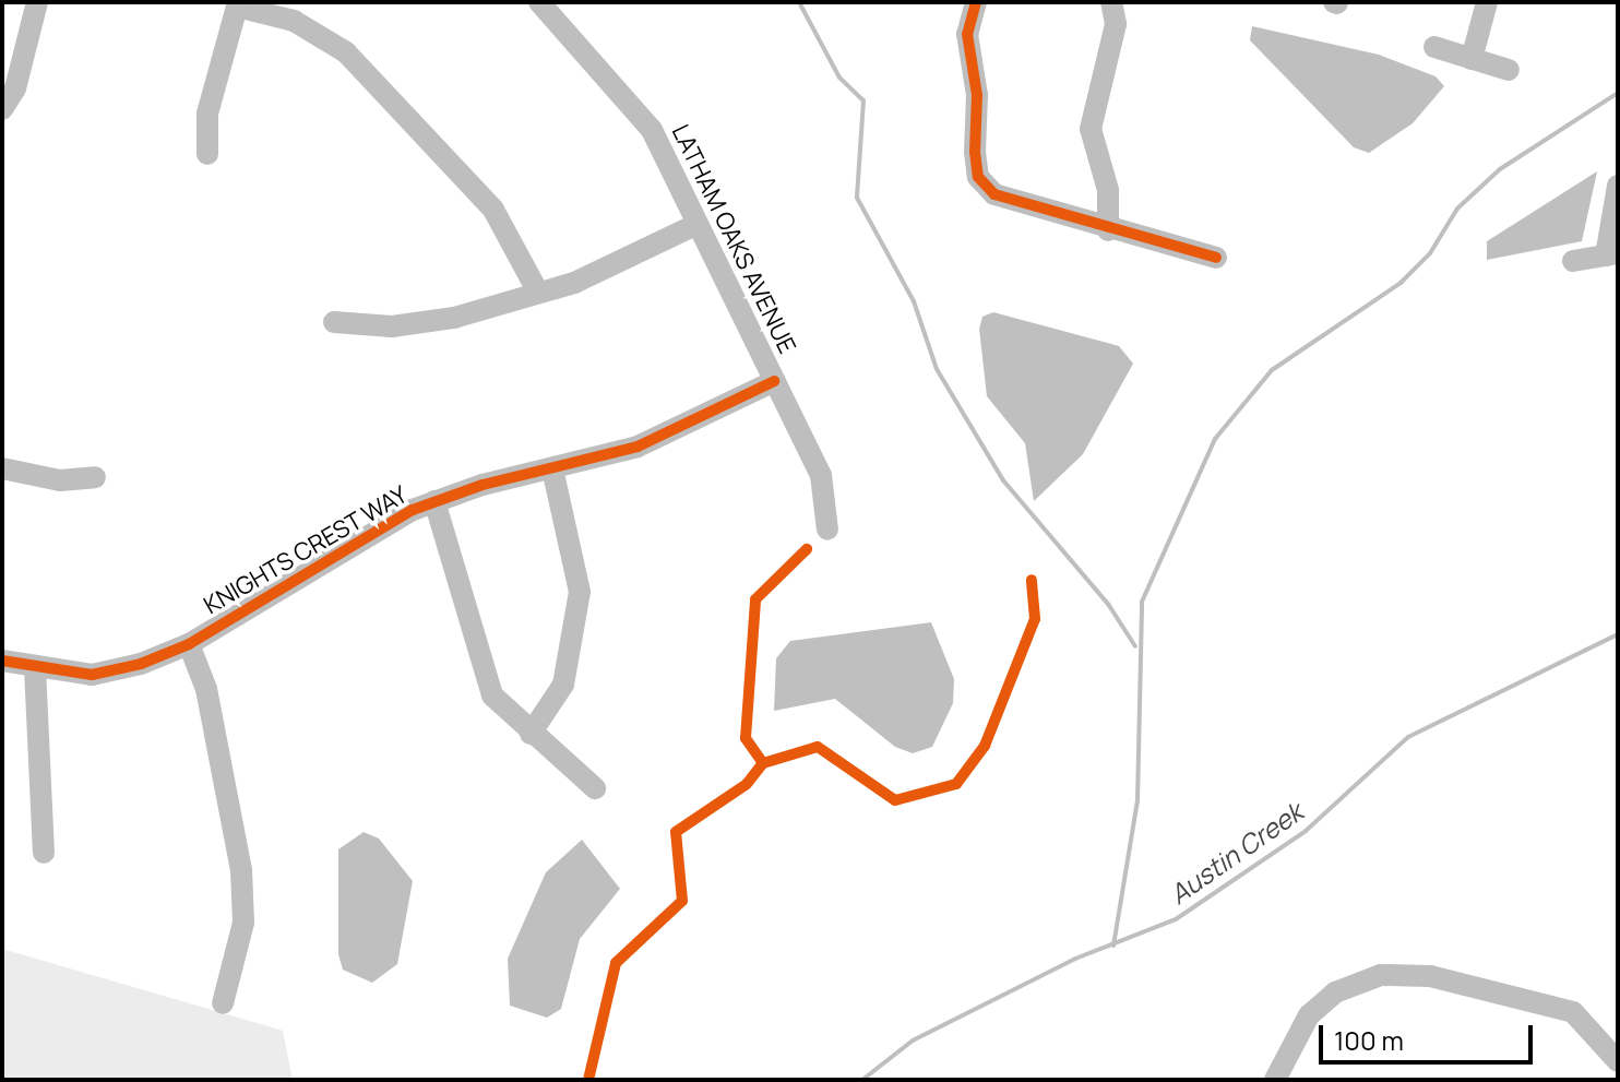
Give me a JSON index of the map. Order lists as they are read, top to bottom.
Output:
{
  "streets": {
    "street": ["LATHAM OAKS AVENUE", "KNIGHTS CREST WAY"]
  },
  "crossings": [
    ["LATHAM OAKS AVENUE", "KNIGHTS CREST WAY"]
  ],
  "water": ["Austin Creek"],
  "scale_bar": "100 m"
}
